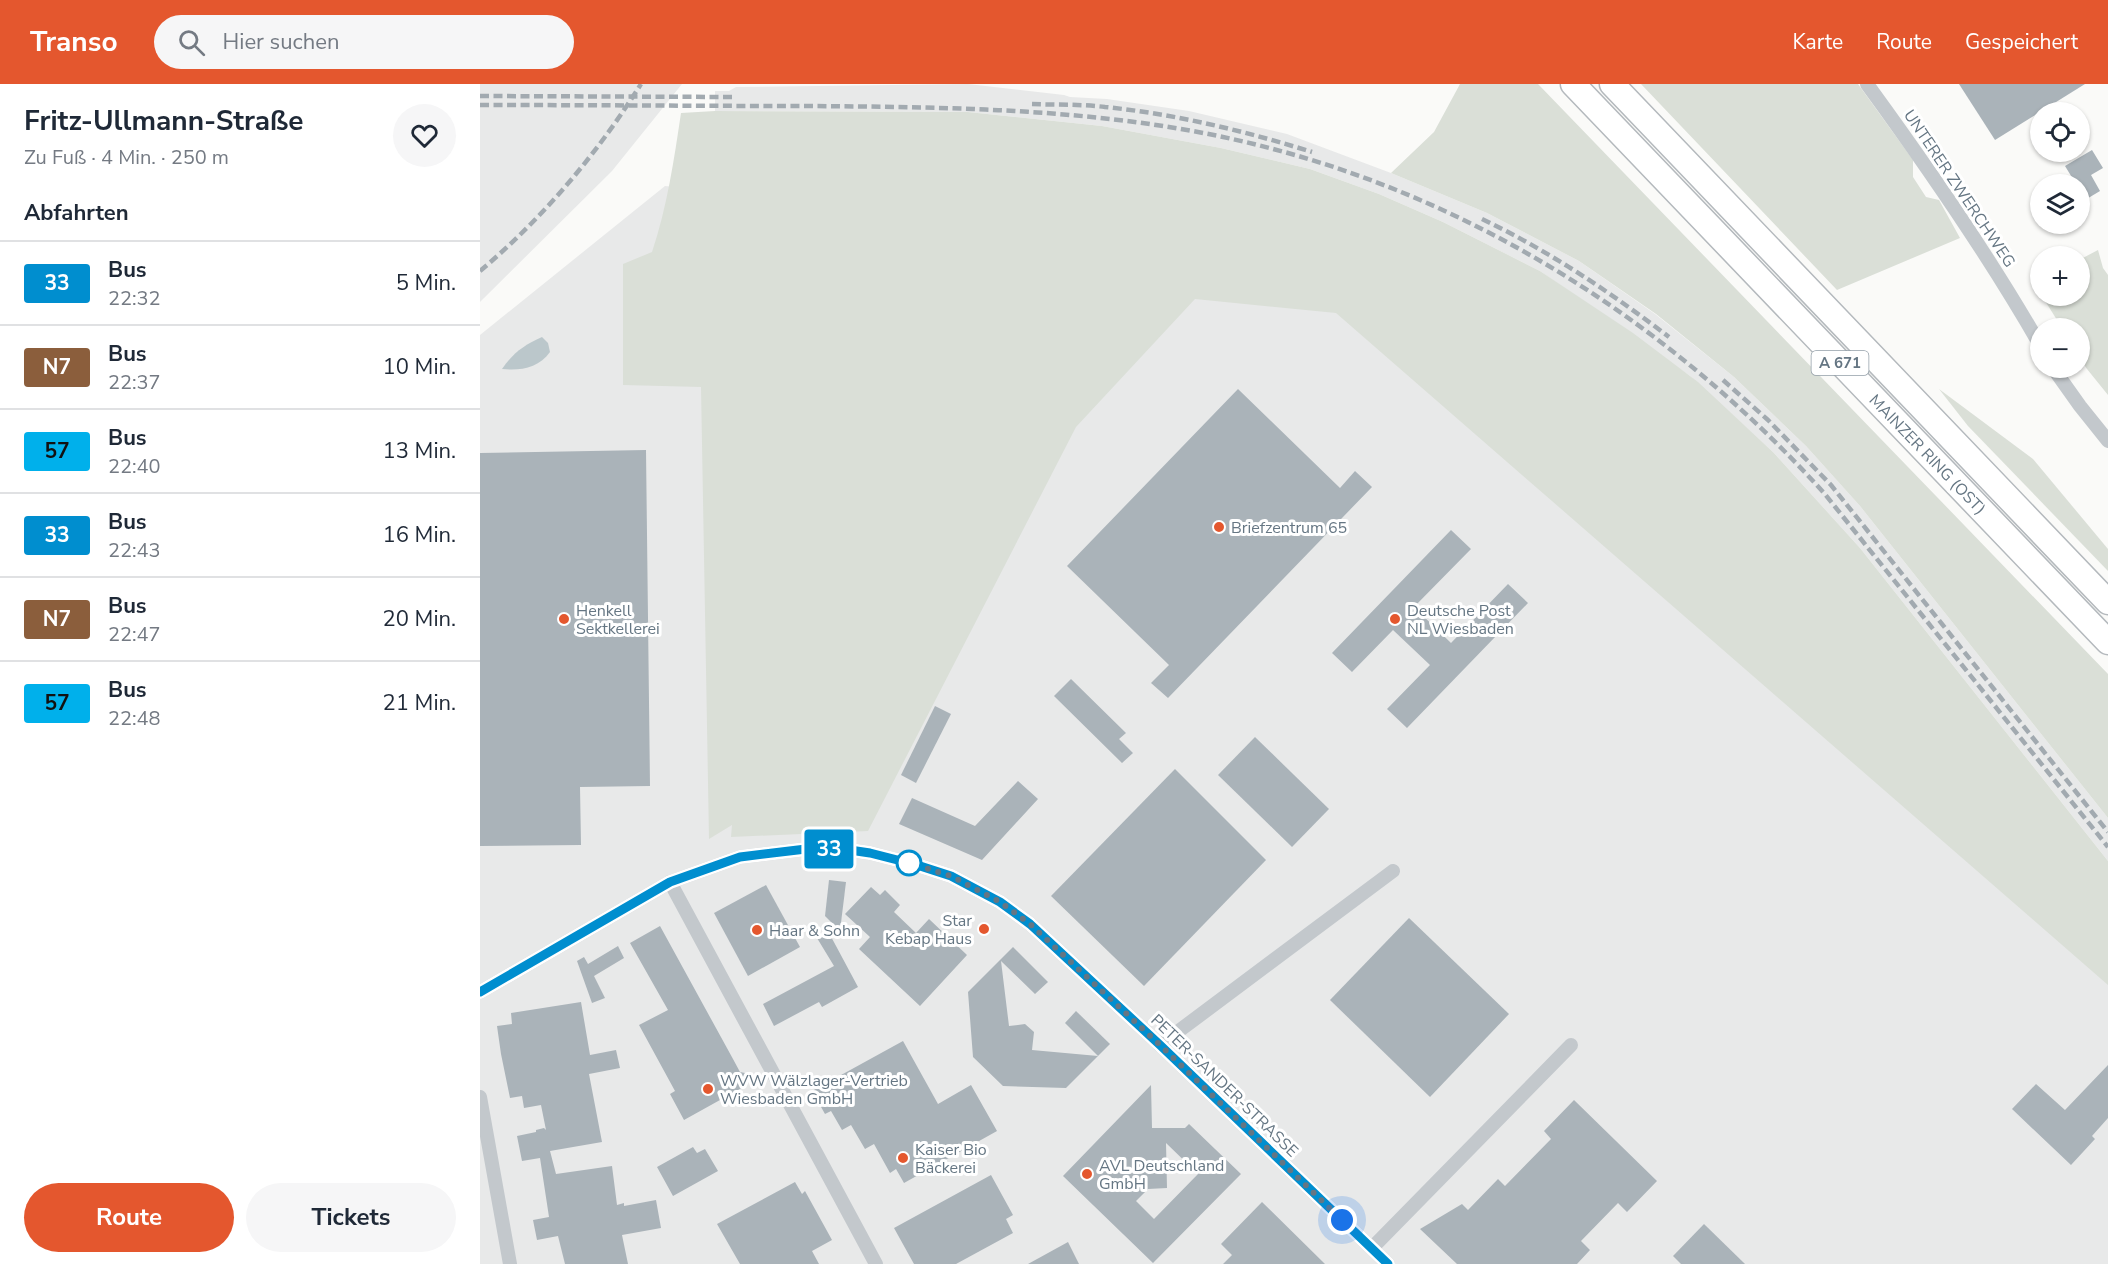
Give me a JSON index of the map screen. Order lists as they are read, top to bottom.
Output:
{
  "streets": {
    "highway": ["A 671", "MAINZER RING (OST)"],
    "street": ["UNTERER ZWERCHWEG", "PETER-SANDER-STRASSE"]
  },
  "places": [
    "Briefzentrum 65",
    "Henkell Sektkellerei",
    "Deutsche Post NL Wiesbaden",
    "Star Kebap Haus",
    "Haar & Sohn",
    "WVW Wälzlager-Vertrieb Wiesbaden GmbH",
    "Kaiser Bio Bäckerei",
    "AVL Deutschland GmbH"
  ],
  "lines": ["bus line 33"],
  "page": {
    "header": "Transo",
    "search": "Hier suchen",
    "nav": ["Karte", "Route", "Gespeichert"],
    "heading": [
      ["Fritz-Ullmann-Straße", "Zu Fuß · 4 Min. · 250 m"],
      "Abfahrten"
    ],
    "on_map": "33",
    "map_buttons": ["+", "−"],
    "list": [
      {
        "mark": "33",
        "name": "Bus",
        "note": "22:32",
        "value": "5 Min."
      },
      {
        "mark": "N7",
        "name": "Bus",
        "note": "22:37",
        "value": "10 Min."
      },
      {
        "mark": "57",
        "name": "Bus",
        "note": "22:40",
        "value": "13 Min."
      },
      {
        "mark": "33",
        "name": "Bus",
        "note": "22:43",
        "value": "16 Min."
      },
      {
        "mark": "N7",
        "name": "Bus",
        "note": "22:47",
        "value": "20 Min."
      },
      {
        "mark": "57",
        "name": "Bus",
        "note": "22:48",
        "value": "21 Min."
      }
    ],
    "buttons": ["Route", "Tickets"]
  }
}
